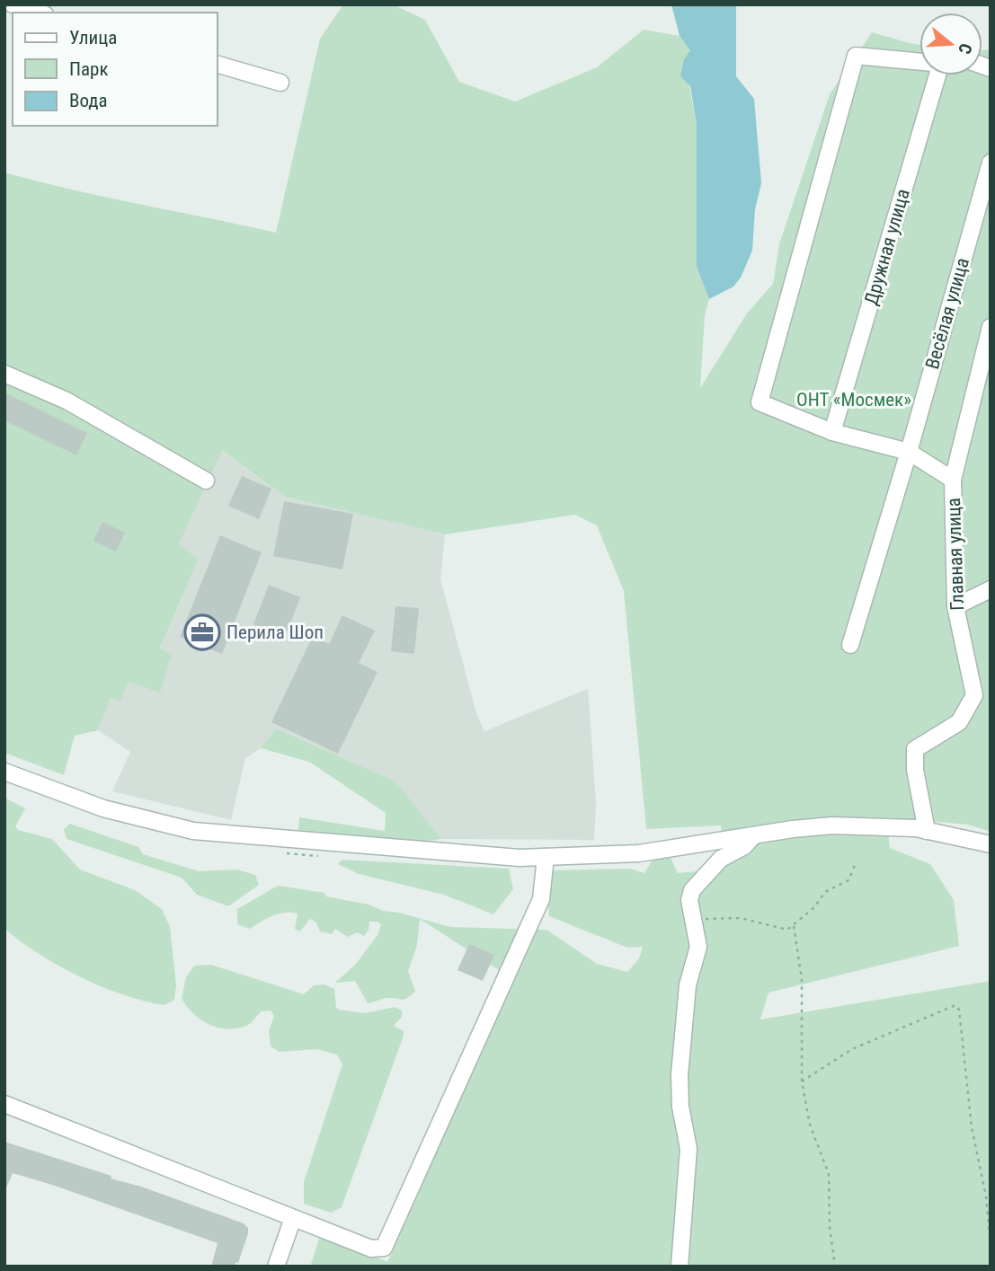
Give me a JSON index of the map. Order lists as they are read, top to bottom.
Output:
{
  "streets": {
    "street": ["Дружная улица", "Весёлая улица", "Главная улица"]
  },
  "parks": ["ОНТ «Мосмек»"],
  "places": {
    "office": ["Перила Шоп"]
  },
  "legend": ["Улица", "Парк", "Вода"],
  "north": "right"
}
